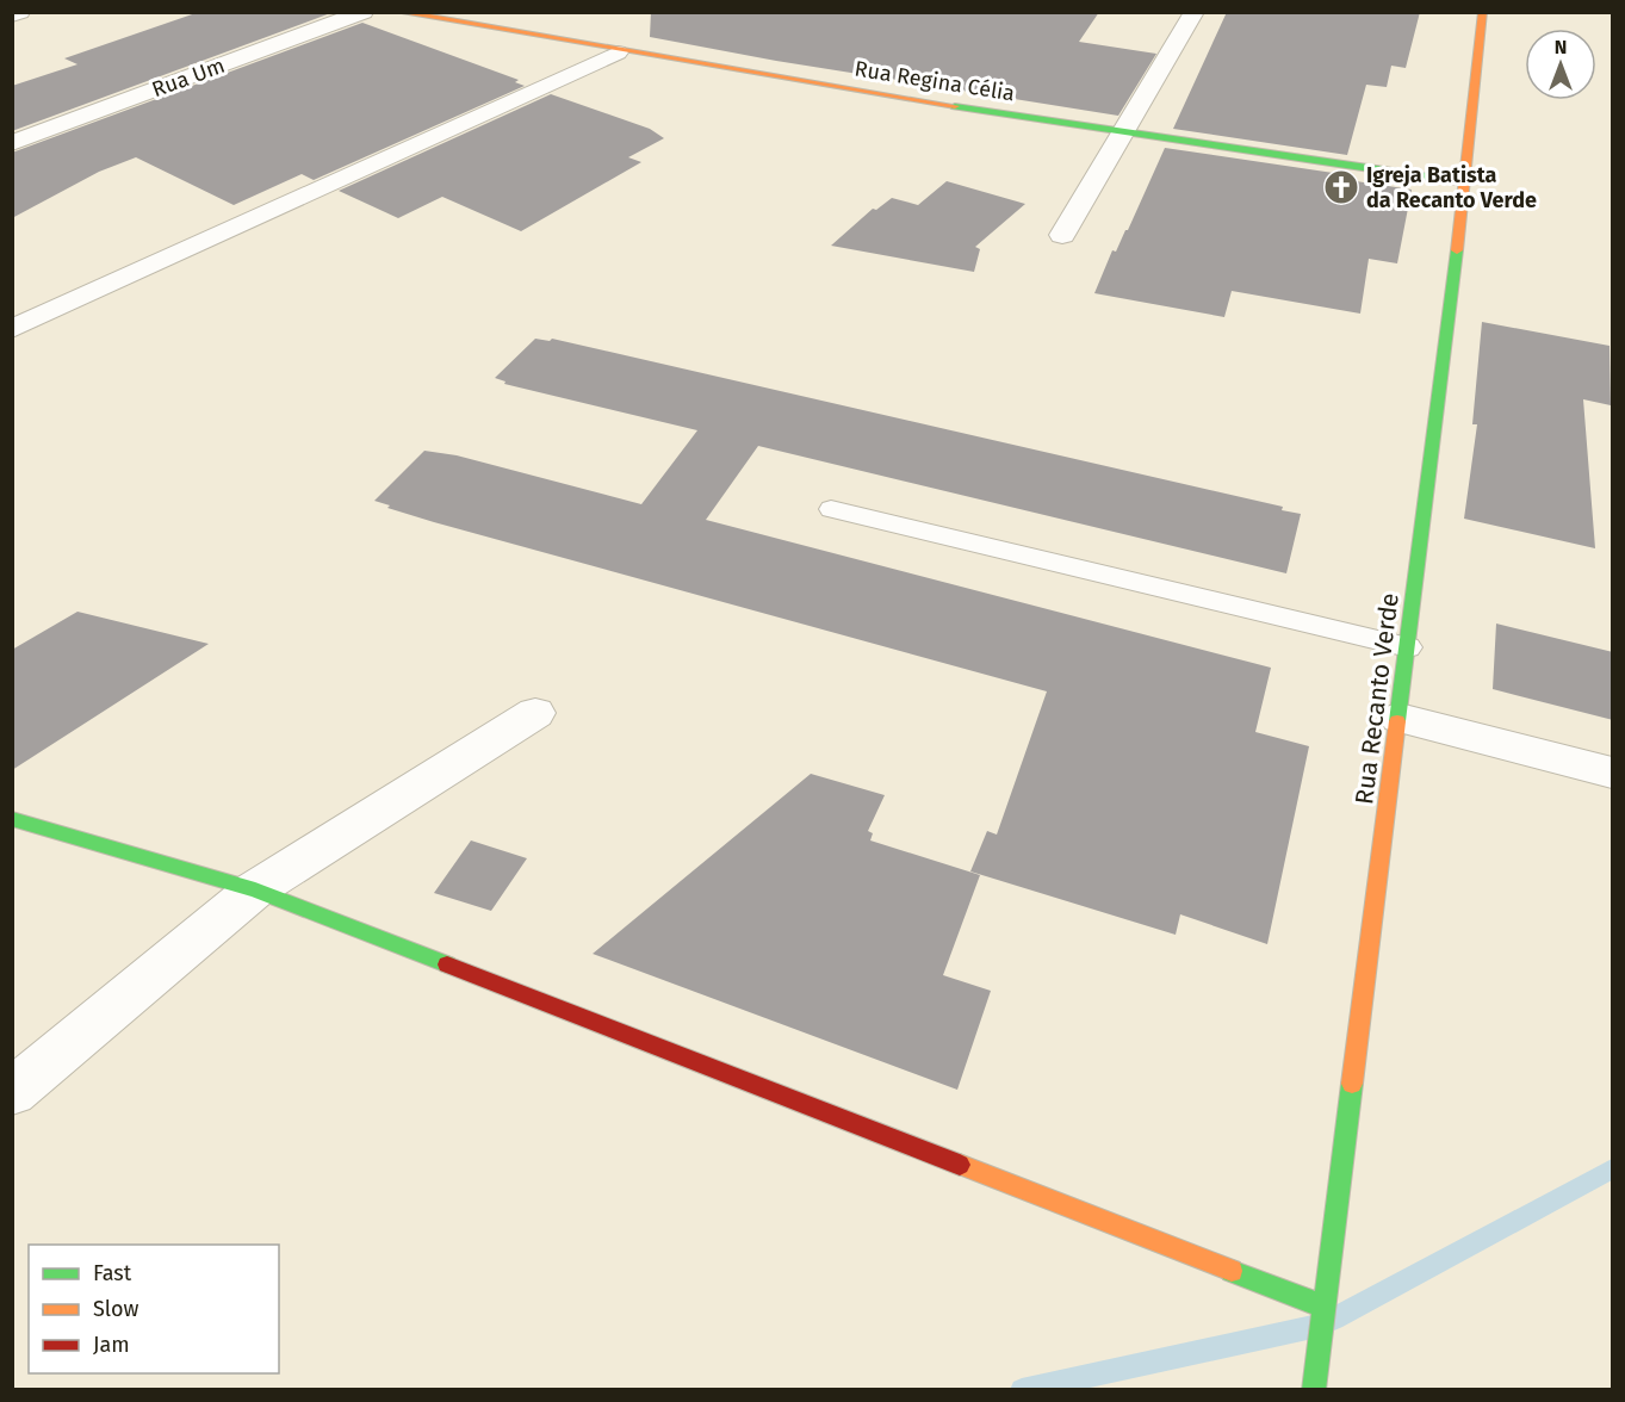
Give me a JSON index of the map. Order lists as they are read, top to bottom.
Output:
{
  "streets": {
    "street": ["Rua Um", "Rua Regina Célia", "Rua Recanto Verde"]
  },
  "crossings": [
    ["Rua Regina Célia", "Rua Recanto Verde"]
  ],
  "places": {
    "church": ["Igreja Batista da Recanto Verde"]
  },
  "legend": ["Fast", "Slow", "Jam"],
  "north": "top"
}
